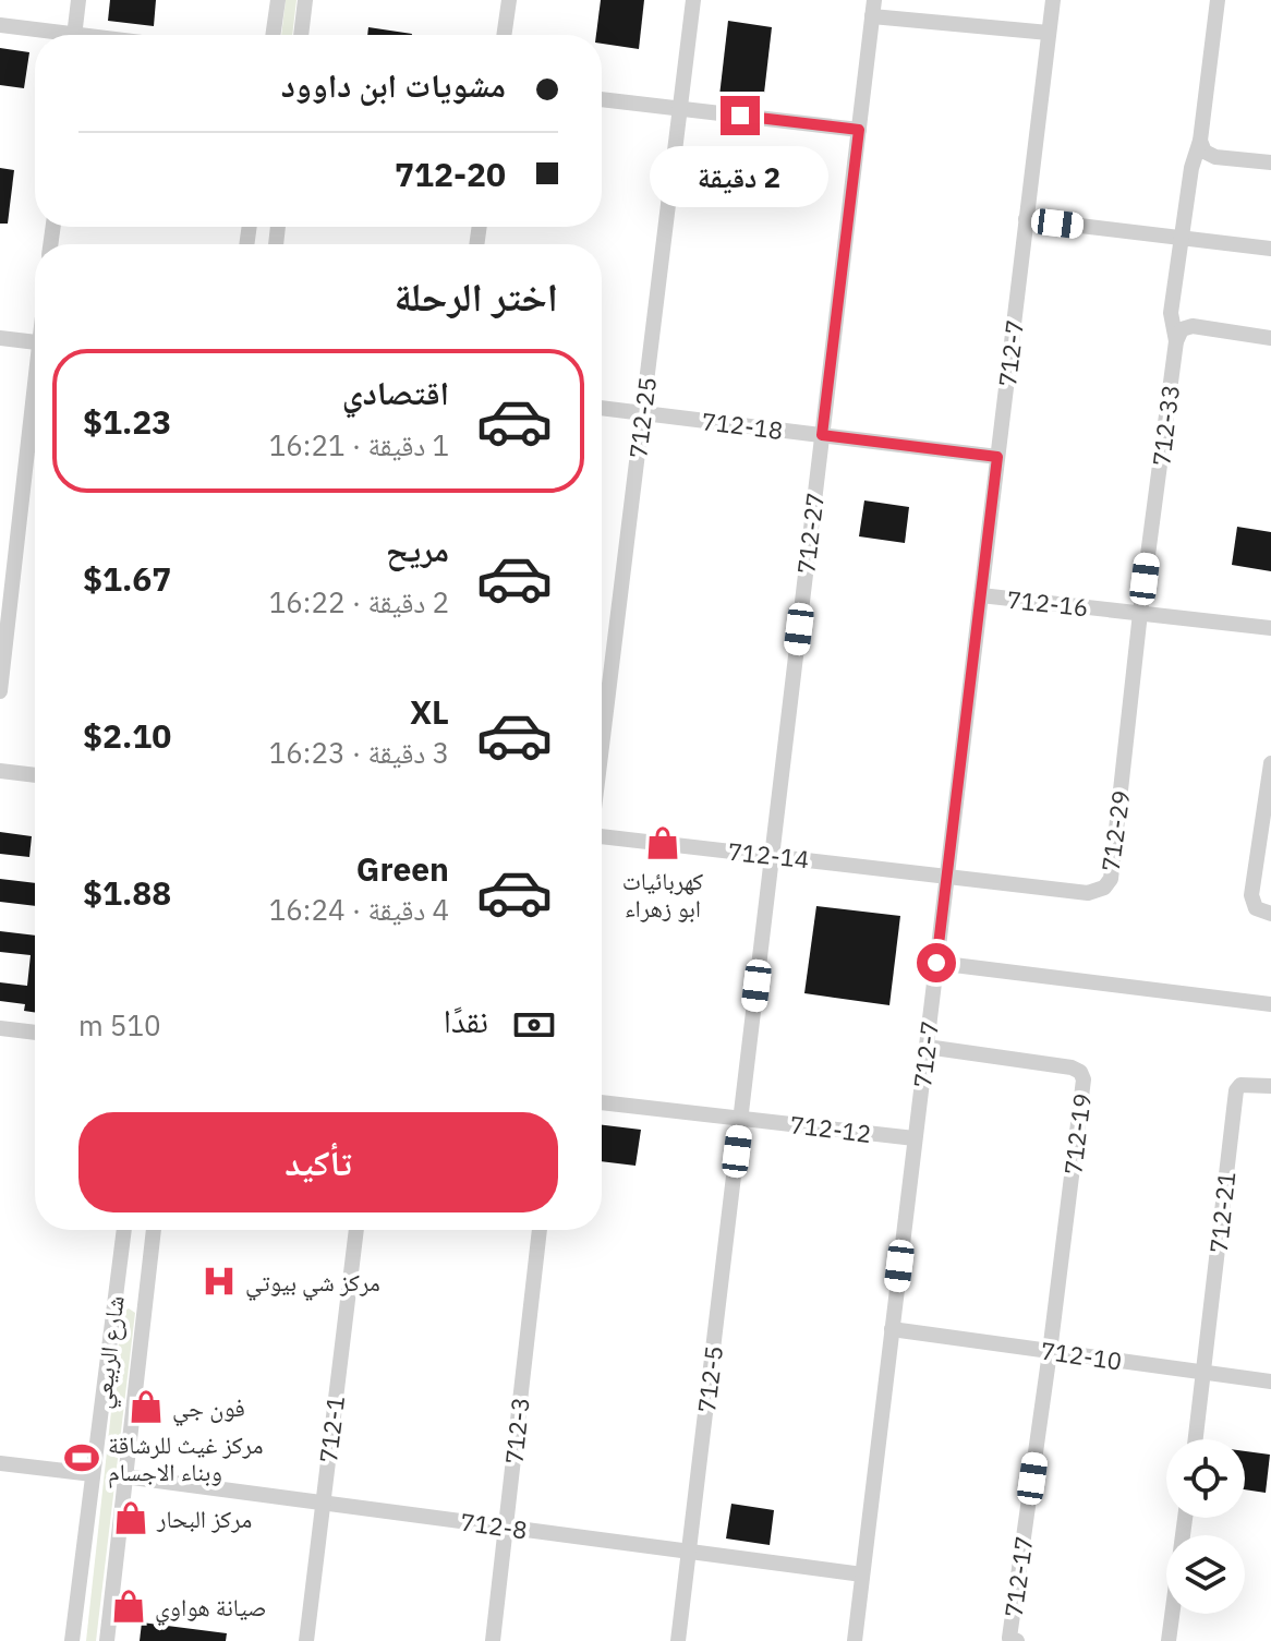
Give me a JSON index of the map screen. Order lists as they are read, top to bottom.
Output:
{
  "streets": {
    "street": [
      "712-7",
      "712-25",
      "712-18",
      "712-33",
      "712-27",
      "712-16",
      "712-29",
      "712-14",
      "712-12",
      "712-19",
      "712-21",
      "شارع الربيعي",
      "712-10",
      "712-5",
      "712-1",
      "712-3",
      "712-8",
      "712-17"
    ]
  },
  "crossings": [
    ["712-7", "712-18"],
    ["712-7", "712-16"],
    ["712-7", "712-29"],
    ["712-7", "712-14"],
    ["712-7", "712-12"],
    ["712-7", "712-19"],
    ["712-7", "712-10"],
    ["712-7", "712-8"],
    ["712-25", "712-18"],
    ["712-18", "712-27"],
    ["712-33", "712-16"],
    ["712-33", "712-29"],
    ["712-27", "712-14"],
    ["712-27", "712-12"],
    ["712-27", "712-5"],
    ["712-16", "712-29"],
    ["712-29", "712-14"],
    ["712-12", "712-5"],
    ["712-19", "712-10"],
    ["712-19", "712-17"],
    ["712-21", "712-10"],
    ["شارع الربيعي", "712-8"],
    ["712-10", "712-17"],
    ["712-5", "712-8"],
    ["712-1", "712-8"],
    ["712-3", "712-8"]
  ],
  "places": {
    "shop": [
      "كهربائيات ابو زهراء",
      "فون جي",
      "مركز البحار",
      "صيانة هواوي"
    ],
    "hospital": ["مركز شي بيوتي"],
    "sports": ["مركز غيث للرشاقة وبناء الاجسام"]
  },
  "page": {
    "banner": ["مشويات ابن داوود", "712-20"],
    "bubble": "2 دقيقة",
    "heading": "اختر الرحلة",
    "list": [
      {
        "name": "اقتصادي",
        "note": "1 دقيقة · 16:21",
        "value": "$1.23"
      },
      {
        "name": "مريح",
        "note": "2 دقيقة · 16:22",
        "value": "$1.67"
      },
      {
        "name": "XL",
        "note": "3 دقيقة · 16:23",
        "value": "$2.10"
      },
      {
        "name": "Green",
        "note": "4 دقيقة · 16:24",
        "value": "$1.88"
      }
    ],
    "pay": ["نقدًا", "510 m"],
    "buttons": "تأكيد"
  }
}
